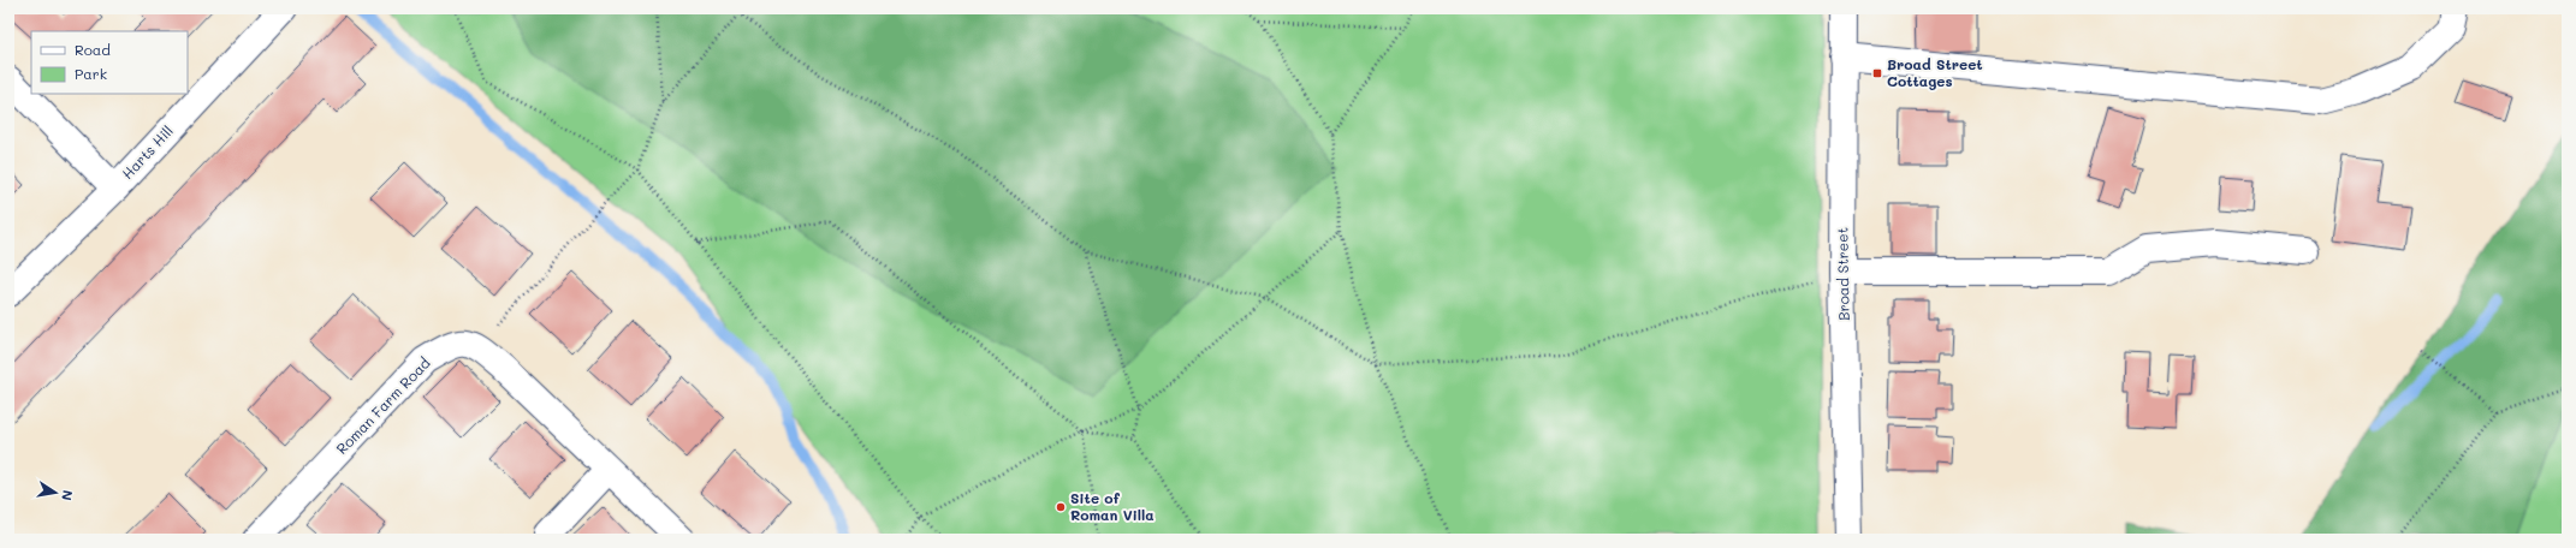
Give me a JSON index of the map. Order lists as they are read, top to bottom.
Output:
{
  "streets": {
    "street": ["Harts Hill", "Broad Street", "Roman Farm Road"]
  },
  "places": {
    "transit": ["Broad Street Cottages"],
    "other": ["Site of Roman Villa"]
  },
  "legend": ["Road", "Park"],
  "north": "right"
}
